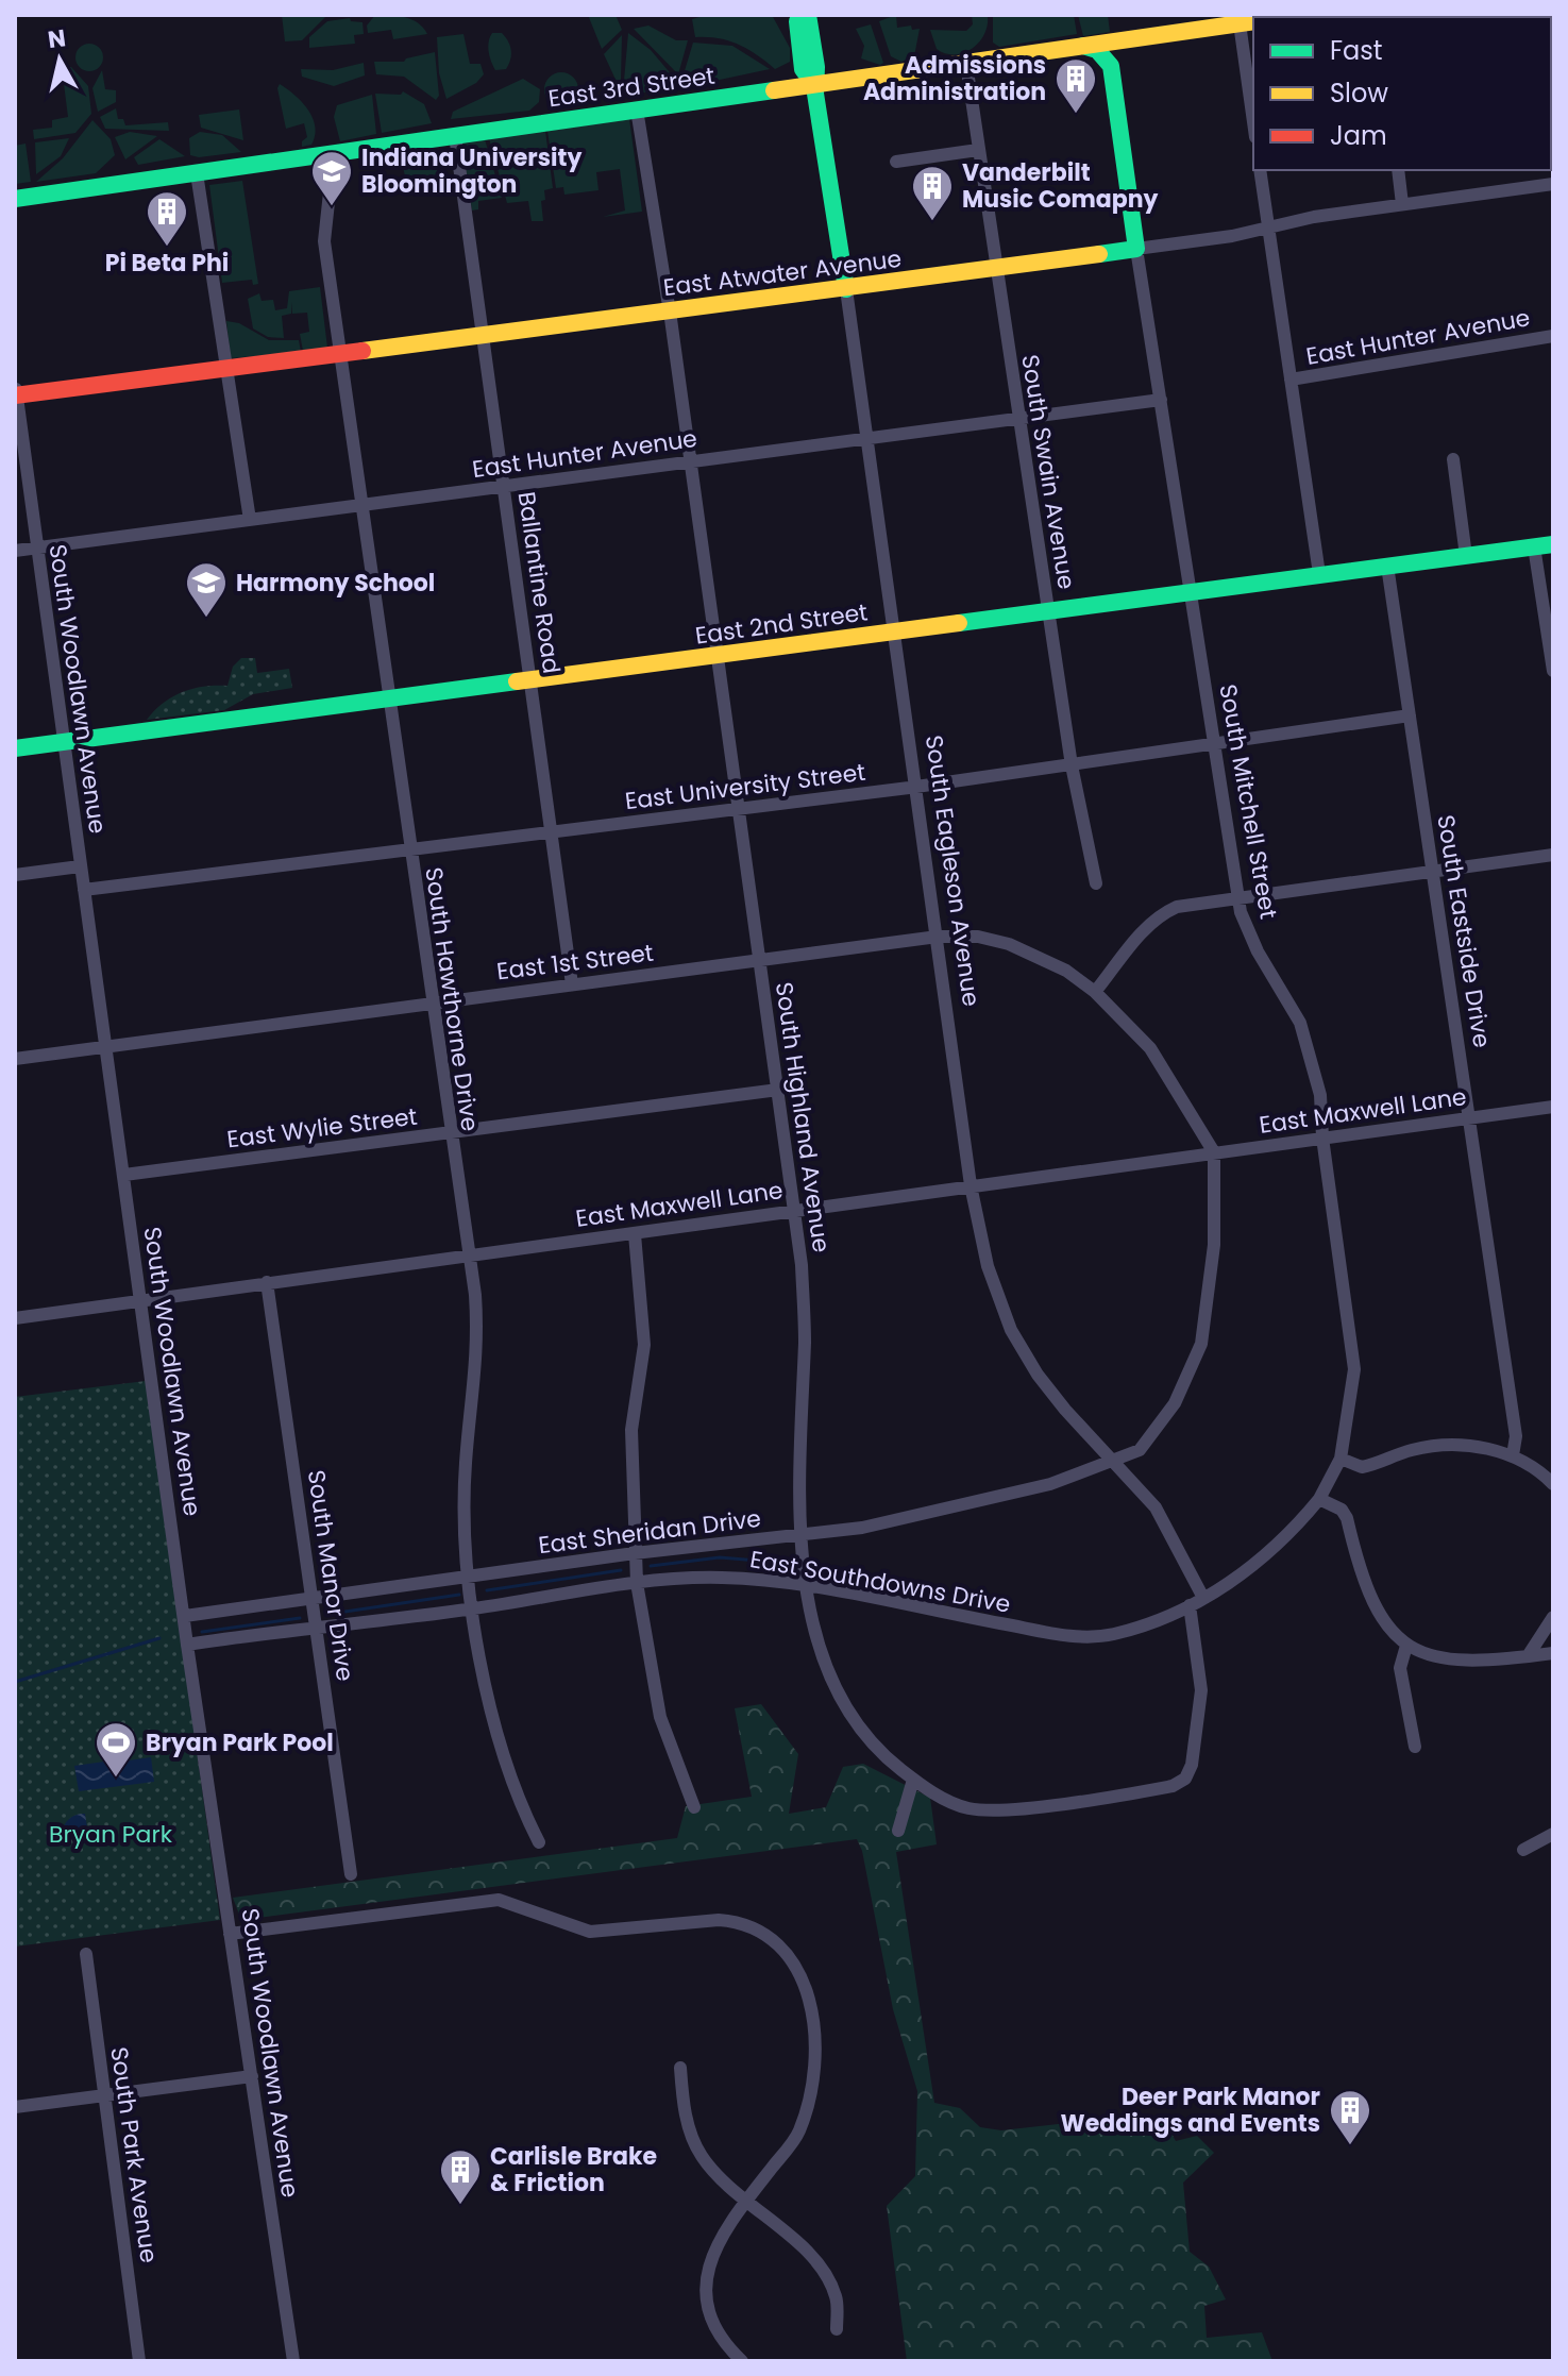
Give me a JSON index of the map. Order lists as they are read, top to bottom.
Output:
{
  "streets": {
    "main road": [
      "East 3rd Street",
      "East Atwater Avenue",
      "East 2nd Street",
      "South Mitchell Street",
      "South Eagleson Avenue"
    ],
    "street": [
      "East Hunter Avenue",
      "South Swain Avenue",
      "Ballantine Road",
      "South Woodlawn Avenue",
      "East University Street",
      "South Eastside Drive",
      "East 1st Street",
      "South Hawthorne Drive",
      "East Maxwell Lane",
      "South Highland Avenue",
      "East Wylie Street",
      "East Sheridan Drive",
      "South Manor Drive",
      "East Southdowns Drive",
      "South Park Avenue"
    ]
  },
  "crossings": [
    ["East 3rd Street", "South Swain Avenue"],
    ["East 3rd Street", "Ballantine Road"],
    ["East 3rd Street", "South Eagleson Avenue"],
    ["East 3rd Street", "South Hawthorne Drive"],
    ["East 3rd Street", "South Highland Avenue"],
    ["East Atwater Avenue", "South Swain Avenue"],
    ["East Atwater Avenue", "Ballantine Road"],
    ["East Atwater Avenue", "South Woodlawn Avenue"],
    ["East Atwater Avenue", "South Mitchell Street"],
    ["East Atwater Avenue", "South Eagleson Avenue"],
    ["East Atwater Avenue", "South Hawthorne Drive"],
    ["East Atwater Avenue", "South Highland Avenue"],
    ["East Hunter Avenue", "South Swain Avenue"],
    ["East Hunter Avenue", "Ballantine Road"],
    ["East Hunter Avenue", "South Woodlawn Avenue"],
    ["East Hunter Avenue", "South Mitchell Street"],
    ["East Hunter Avenue", "South Eagleson Avenue"],
    ["East Hunter Avenue", "South Hawthorne Drive"],
    ["East Hunter Avenue", "South Highland Avenue"],
    ["South Swain Avenue", "East 2nd Street"],
    ["South Swain Avenue", "East University Street"],
    ["Ballantine Road", "East 2nd Street"],
    ["Ballantine Road", "East University Street"],
    ["Ballantine Road", "East 1st Street"],
    ["East 2nd Street", "South Woodlawn Avenue"],
    ["East 2nd Street", "South Mitchell Street"],
    ["East 2nd Street", "South Eagleson Avenue"],
    ["East 2nd Street", "South Eastside Drive"],
    ["East 2nd Street", "South Hawthorne Drive"],
    ["East 2nd Street", "South Highland Avenue"],
    ["South Woodlawn Avenue", "East University Street"],
    ["South Woodlawn Avenue", "East 1st Street"],
    ["South Woodlawn Avenue", "East Maxwell Lane"],
    ["South Woodlawn Avenue", "East Wylie Street"],
    ["South Woodlawn Avenue", "East Sheridan Drive"],
    ["South Woodlawn Avenue", "East Southdowns Drive"],
    ["East University Street", "South Mitchell Street"],
    ["East University Street", "South Eagleson Avenue"],
    ["East University Street", "South Eastside Drive"],
    ["East University Street", "South Hawthorne Drive"],
    ["East University Street", "South Highland Avenue"],
    ["South Mitchell Street", "East Maxwell Lane"],
    ["South Mitchell Street", "East Southdowns Drive"],
    ["South Eagleson Avenue", "East 1st Street"],
    ["South Eagleson Avenue", "East Maxwell Lane"],
    ["South Eagleson Avenue", "East Sheridan Drive"],
    ["South Eagleson Avenue", "East Southdowns Drive"],
    ["South Eastside Drive", "East Maxwell Lane"],
    ["East 1st Street", "South Hawthorne Drive"],
    ["East 1st Street", "East Maxwell Lane"],
    ["East 1st Street", "South Highland Avenue"],
    ["East 1st Street", "East Sheridan Drive"],
    ["South Hawthorne Drive", "East Maxwell Lane"],
    ["South Hawthorne Drive", "East Wylie Street"],
    ["South Hawthorne Drive", "East Sheridan Drive"],
    ["South Hawthorne Drive", "East Southdowns Drive"],
    ["East Maxwell Lane", "South Highland Avenue"],
    ["East Maxwell Lane", "East Sheridan Drive"],
    ["East Maxwell Lane", "South Manor Drive"],
    ["South Highland Avenue", "East Wylie Street"],
    ["South Highland Avenue", "East Sheridan Drive"],
    ["South Highland Avenue", "East Southdowns Drive"],
    ["East Sheridan Drive", "South Manor Drive"],
    ["South Manor Drive", "East Southdowns Drive"]
  ],
  "parks": ["Bryan Park"],
  "places": {
    "building": [
      "Admissions Administration",
      "Vanderbilt Music Comapny",
      "Pi Beta Phi",
      "Deer Park Manor Weddings and Events",
      "Carlisle Brake & Friction"
    ],
    "school or university": ["Indiana University Bloomington", "Harmony School"],
    "sports": ["Bryan Park Pool"]
  },
  "legend": ["Fast", "Slow", "Jam"],
  "north": "top"
}
